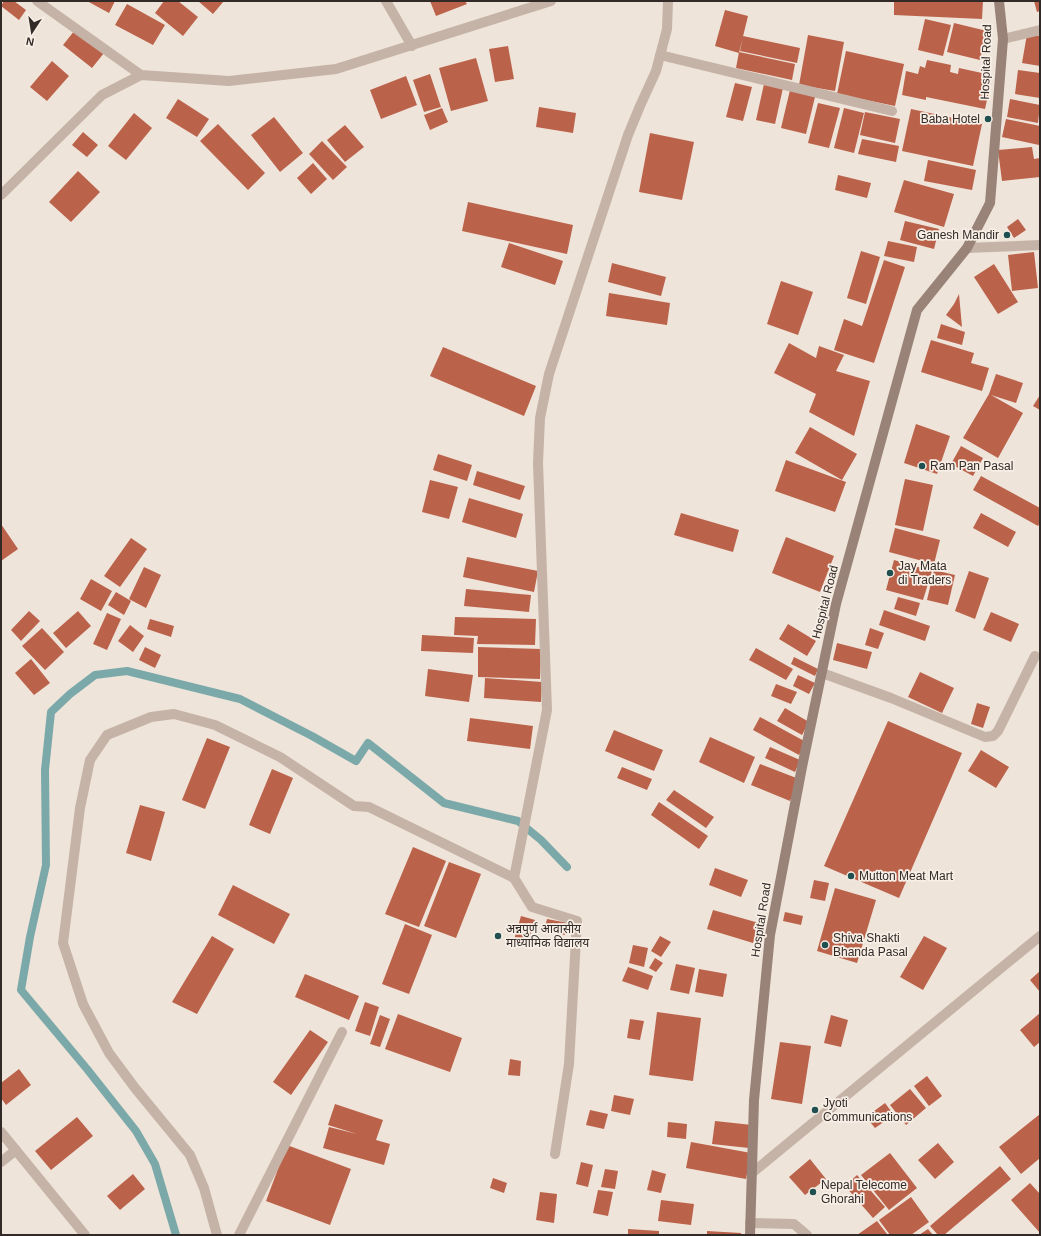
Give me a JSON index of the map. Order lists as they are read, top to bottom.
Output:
{
  "streets": {
    "street": ["Hospital Road"]
  },
  "places": [
    "Baba Hotel",
    "Ganesh Mandir",
    "Ram Pan Pasal",
    "Jay Mata di Traders",
    "Mutton Meat Mart",
    "अन्नपुर्ण आवासीय माध्यामिक विद्यालय",
    "Shiva Shakti Bhanda Pasal",
    "Jyoti Communications",
    "Nepal Telecome Ghorahi"
  ],
  "north": "bottom"
}
